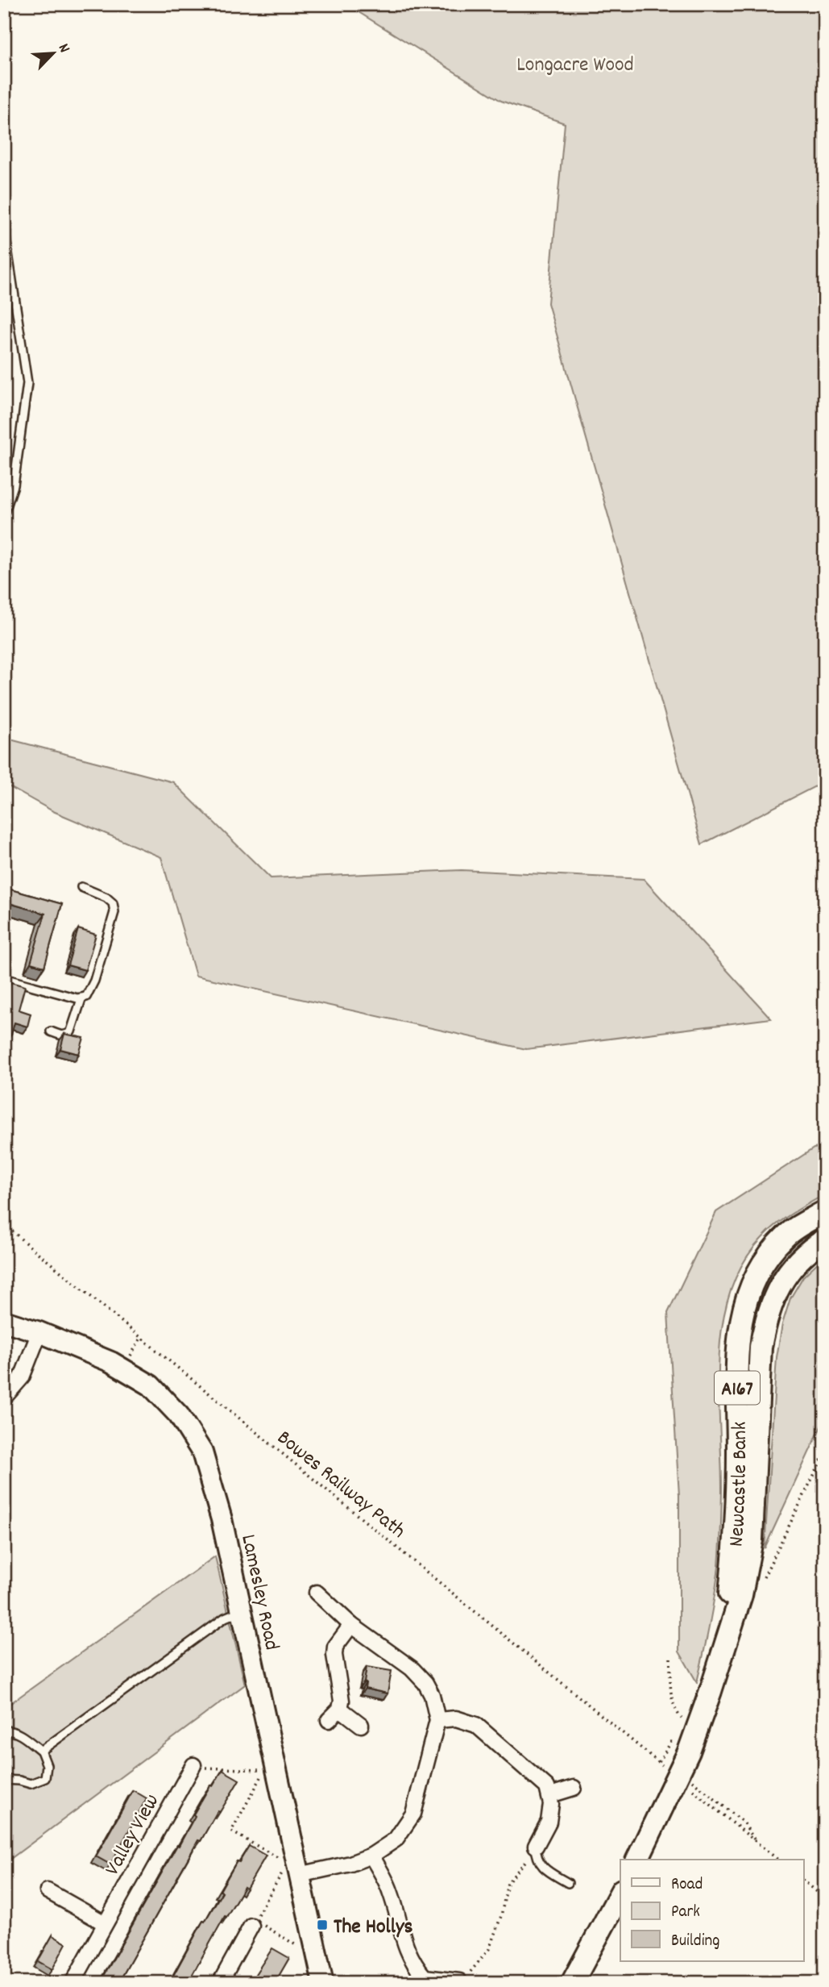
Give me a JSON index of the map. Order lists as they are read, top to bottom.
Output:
{
  "streets": {
    "main road": ["A167", "Newcastle Bank"],
    "street": ["Lamesley Road", "Valley View"],
    "path": ["Bowes Railway Path"]
  },
  "parks": ["Longacre Wood"],
  "places": {
    "transit": ["The Hollys"]
  },
  "legend": ["Road", "Park", "Building"],
  "north": "top right"
}
